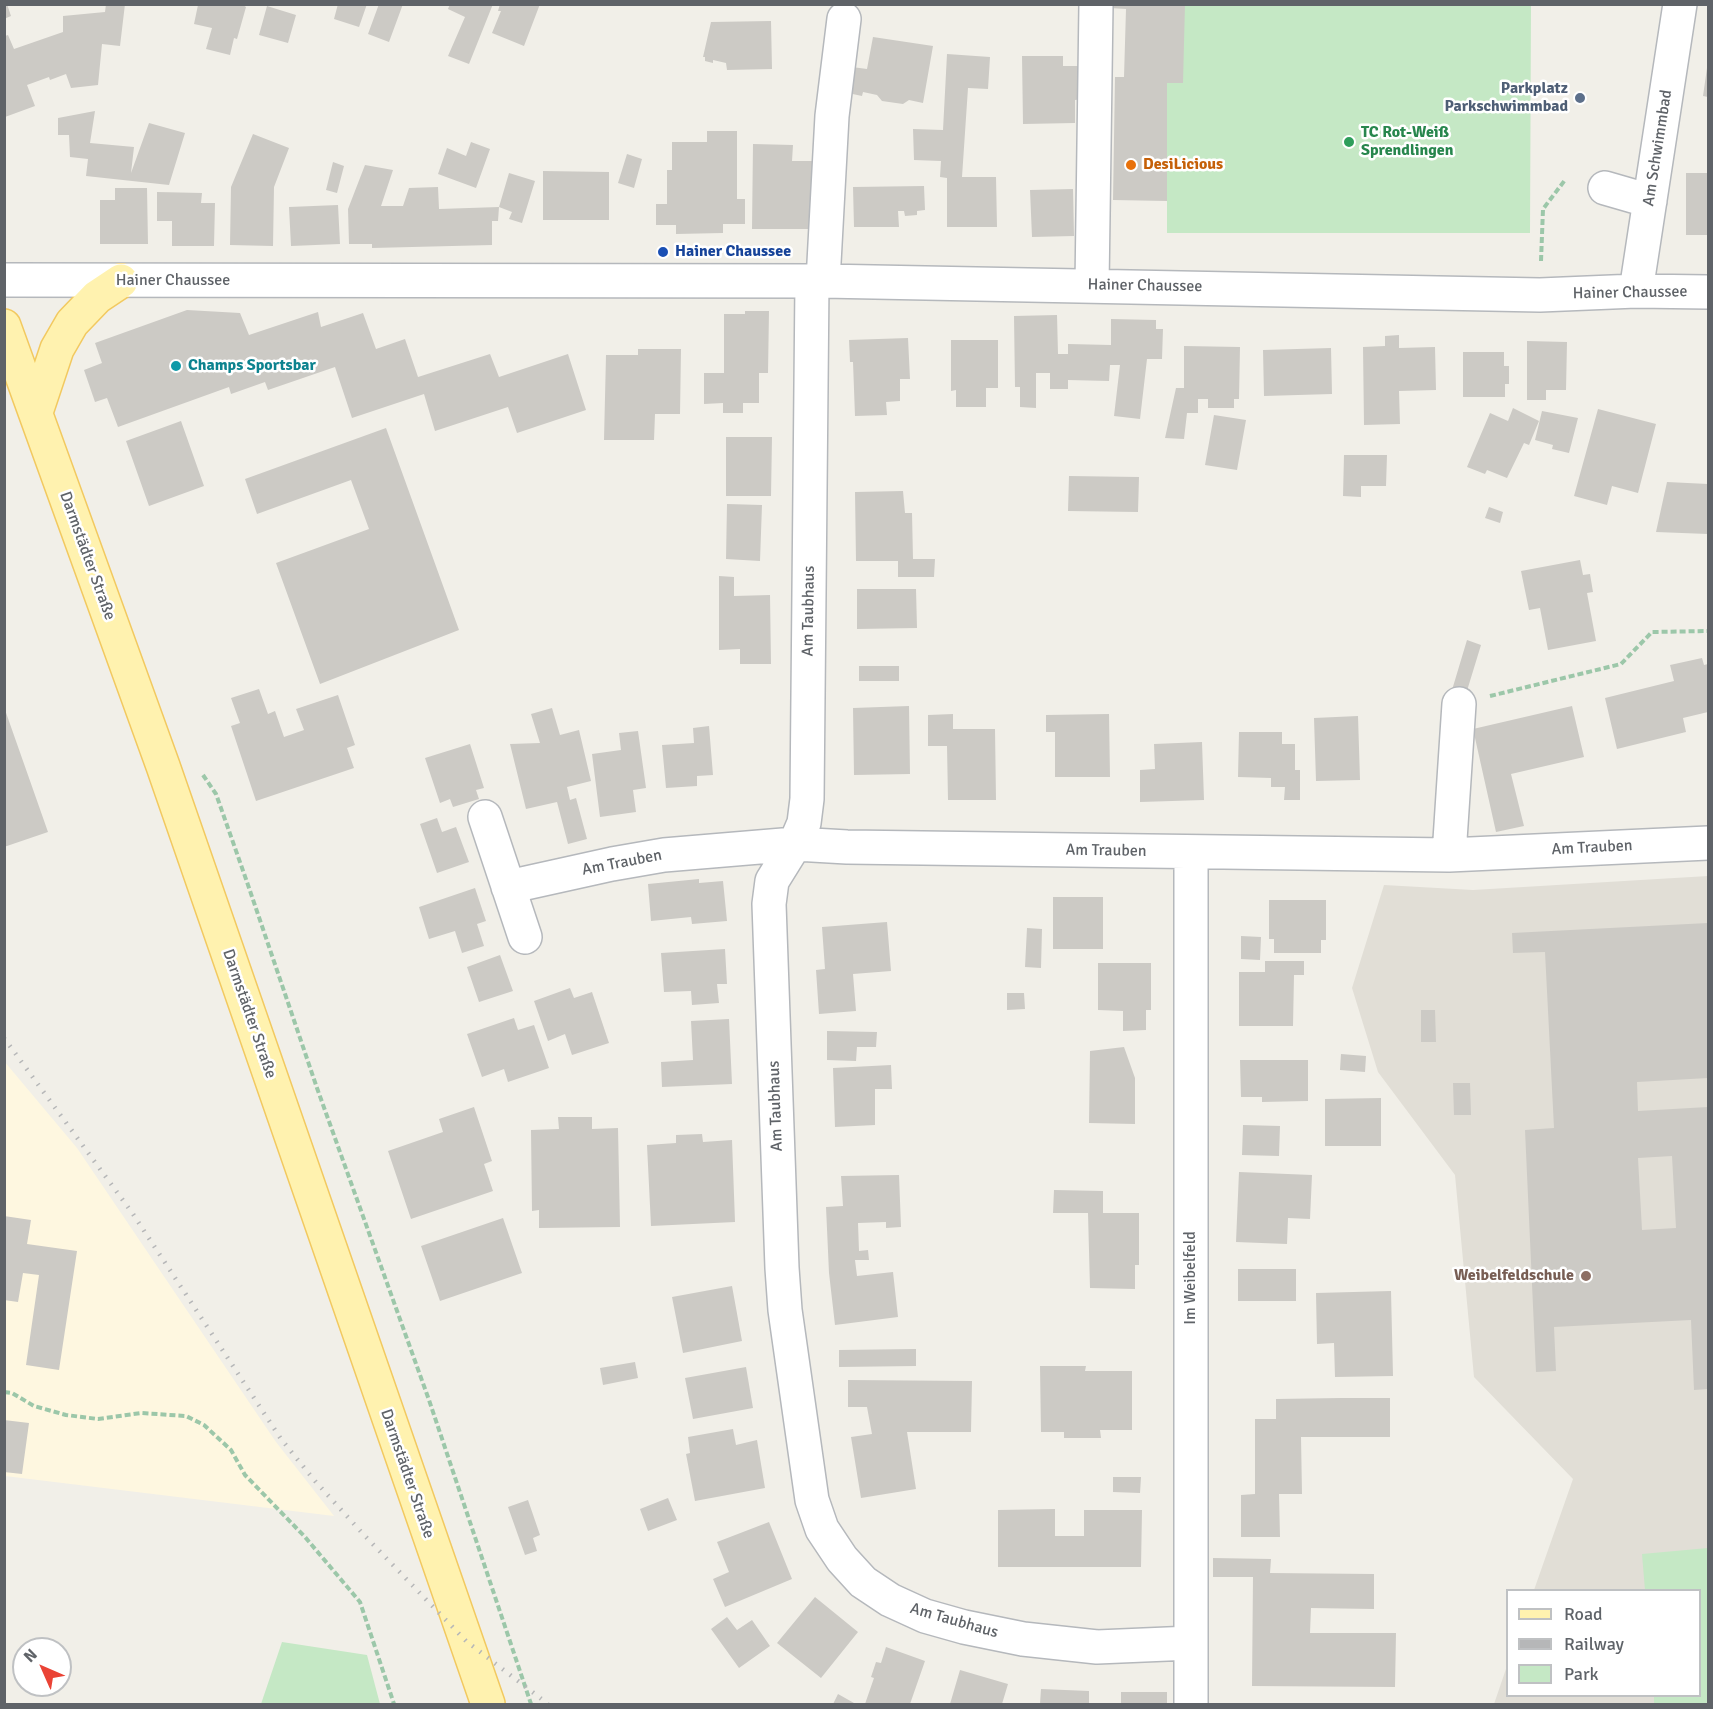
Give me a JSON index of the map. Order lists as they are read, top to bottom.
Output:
{
  "streets": {
    "main road": ["Darmstädter Straße"],
    "street": [
      "Am Schwimmbad",
      "Hainer Chaussee",
      "Am Taubhaus",
      "Am Trauben",
      "Im Weibelfeld"
    ]
  },
  "crossings": [
    ["Am Schwimmbad", "Hainer Chaussee"],
    ["Hainer Chaussee", "Am Taubhaus"],
    ["Am Taubhaus", "Am Trauben"],
    ["Am Taubhaus", "Im Weibelfeld"],
    ["Am Trauben", "Im Weibelfeld"]
  ],
  "places": [
    "Parkplatz Parkschwimmbad",
    "TC Rot-Weiß Sprendlingen",
    "DesiLicious",
    "Hainer Chaussee",
    "Champs Sportsbar",
    "Weibelfeldschule"
  ],
  "legend": ["Road", "Railway", "Park"],
  "north": "top left"
}
